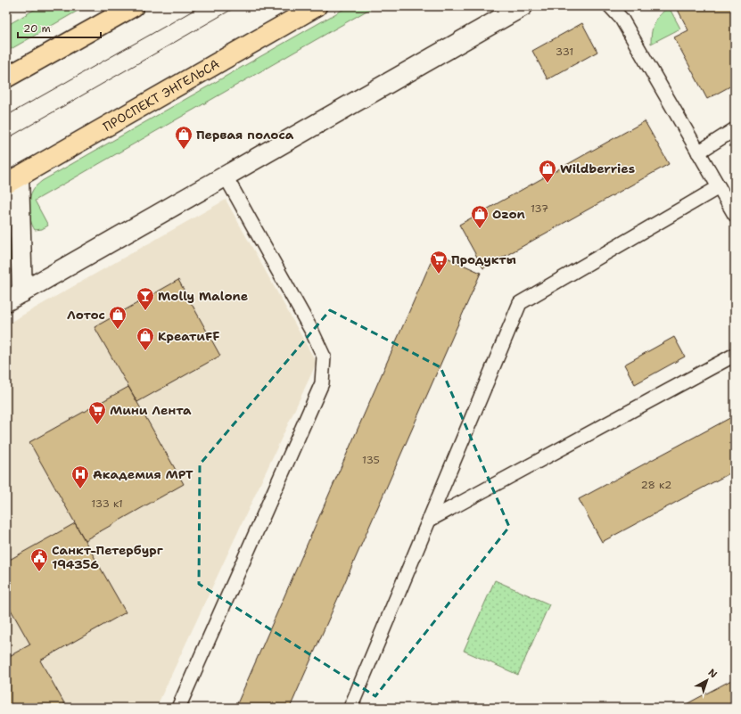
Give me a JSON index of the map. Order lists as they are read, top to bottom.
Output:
{
  "streets": {
    "main road": ["ПРОСПЕКТ ЭНГЕЛЬСА"]
  },
  "places": {
    "shop": [
      "Первая полоса",
      "Wildberries",
      "Ozon",
      "Лотос",
      "КреатиFF"
    ],
    "supermarket": ["Продукты", "Мини Лента"],
    "bar": ["Molly Malone"],
    "hospital": ["Академия МРТ"],
    "public building": ["Санкт-Петербург 194356"]
  },
  "house_numbers": [
    "331",
    "137",
    "135",
    "28 к2",
    "133 к1"
  ],
  "scale_bar": "20 m",
  "north": "top right"
}
